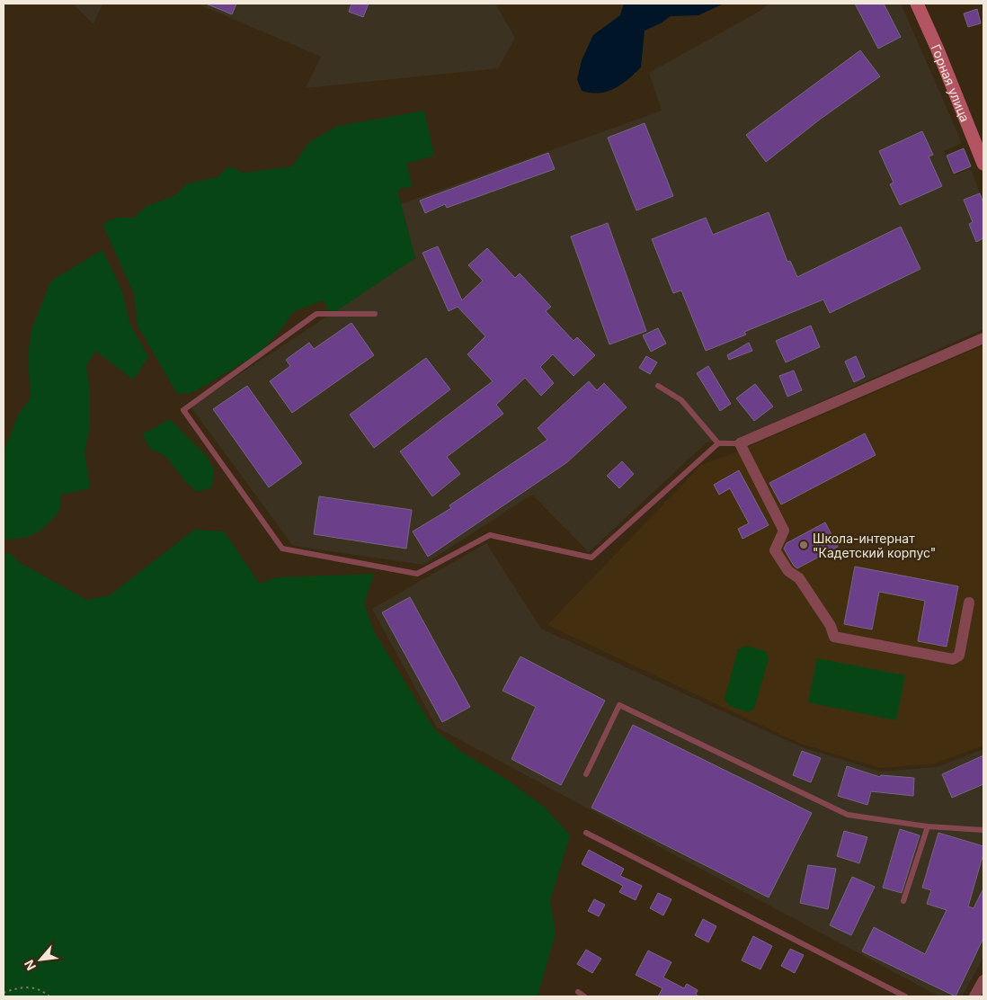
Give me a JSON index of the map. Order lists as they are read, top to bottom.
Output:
{
  "streets": {
    "street": ["Горная улица"]
  },
  "places": ["Школа-интернат \"Кадетский корпус\""],
  "north": "bottom left"
}
